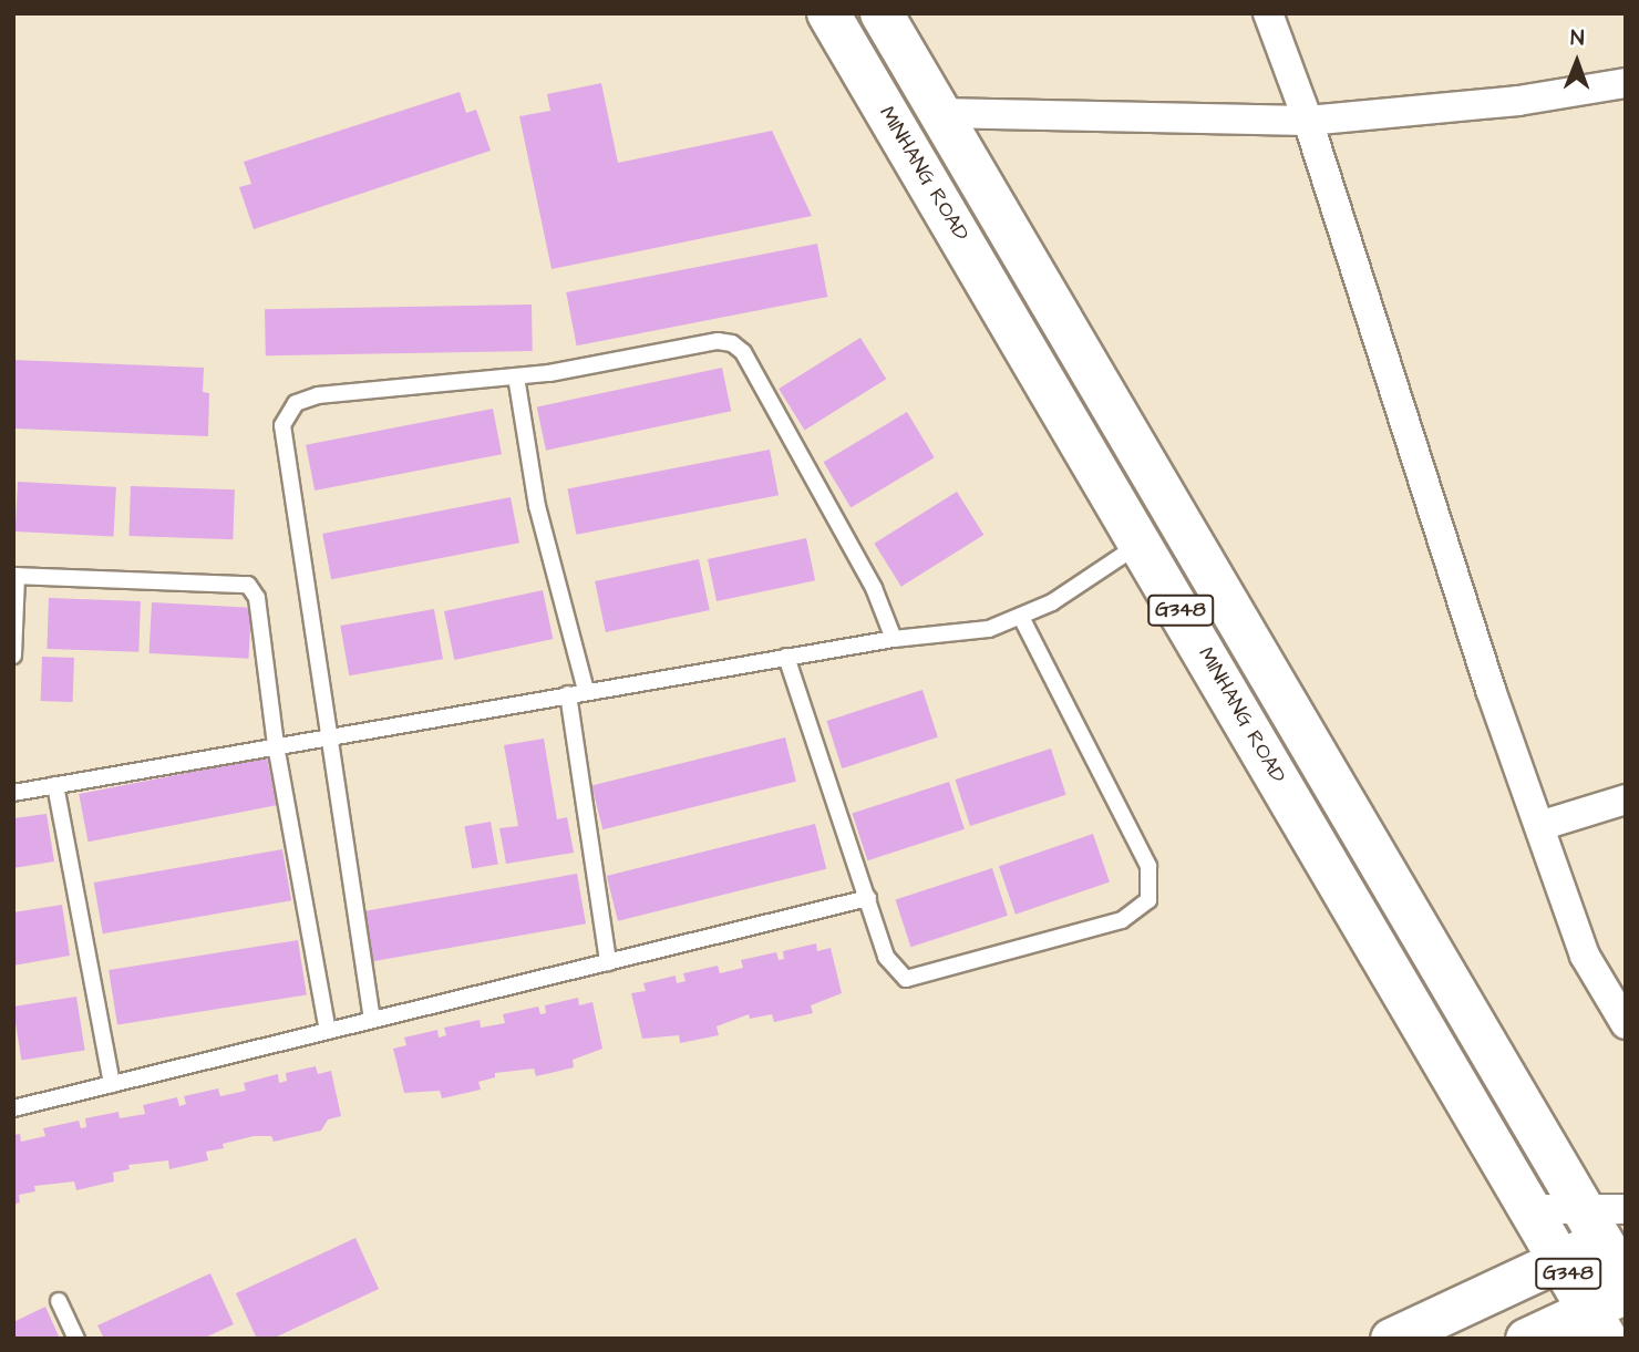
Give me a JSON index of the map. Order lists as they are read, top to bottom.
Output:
{
  "streets": {
    "highway": ["MINHANG ROAD", "G348"]
  },
  "north": "top"
}
